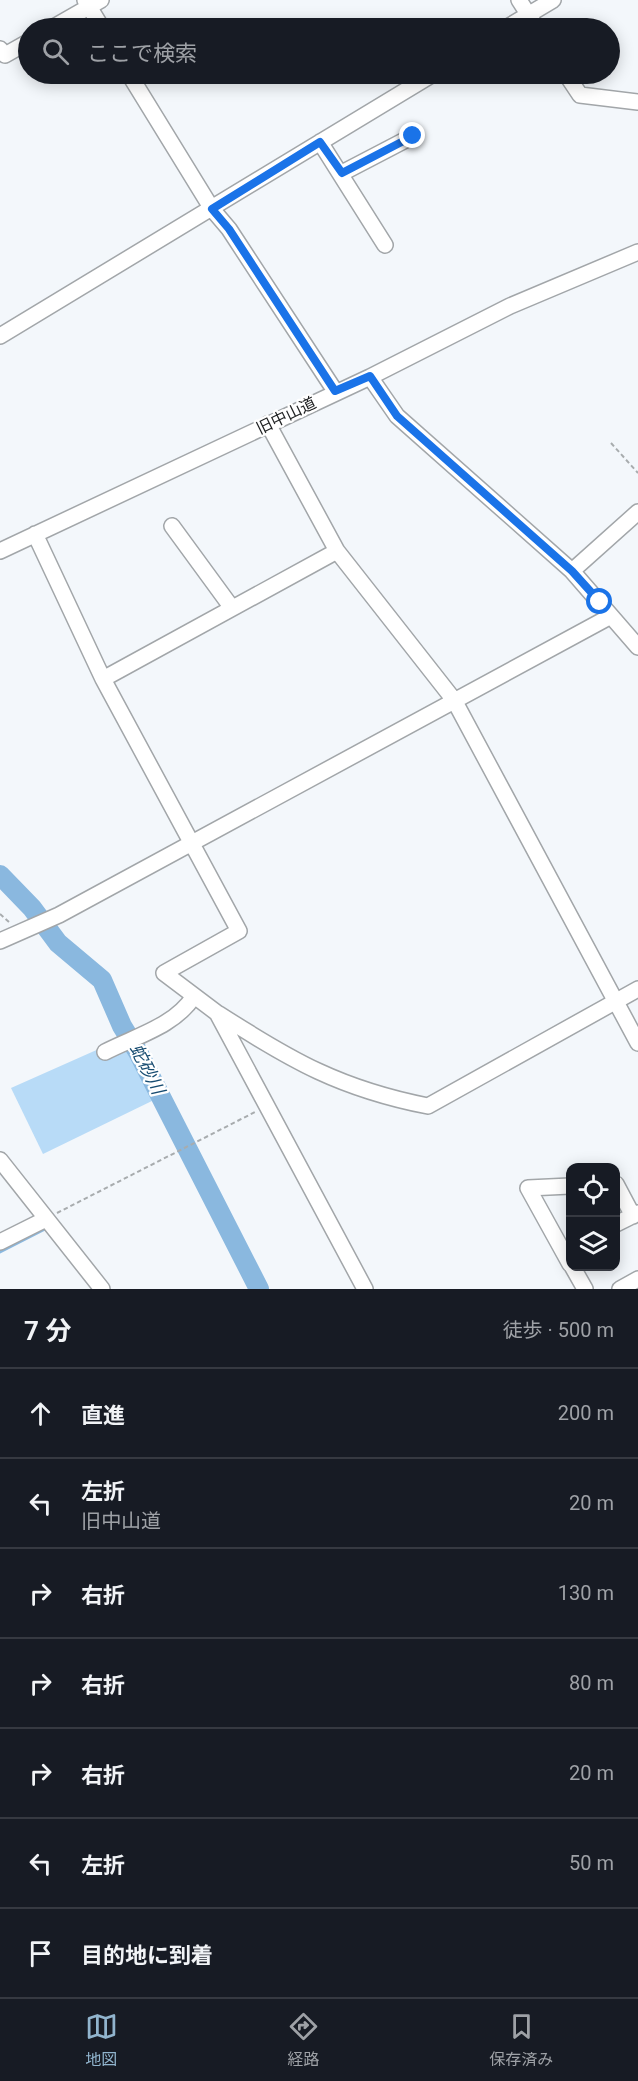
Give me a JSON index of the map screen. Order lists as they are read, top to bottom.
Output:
{
  "streets": {
    "street": ["旧中山道"]
  },
  "water": ["蛇砂川"],
  "page": {
    "search": "ここで検索",
    "heading": ["7 分", "徒歩 · 500 m"],
    "list": [
      ["直進", "200 m"],
      ["左折", "旧中山道", "20 m"],
      ["右折", "130 m"],
      ["右折", "80 m"],
      ["右折", "20 m"],
      ["左折", "50 m"],
      "目的地に到着"
    ],
    "nav": ["地図", "経路", "保存済み"]
  }
}
